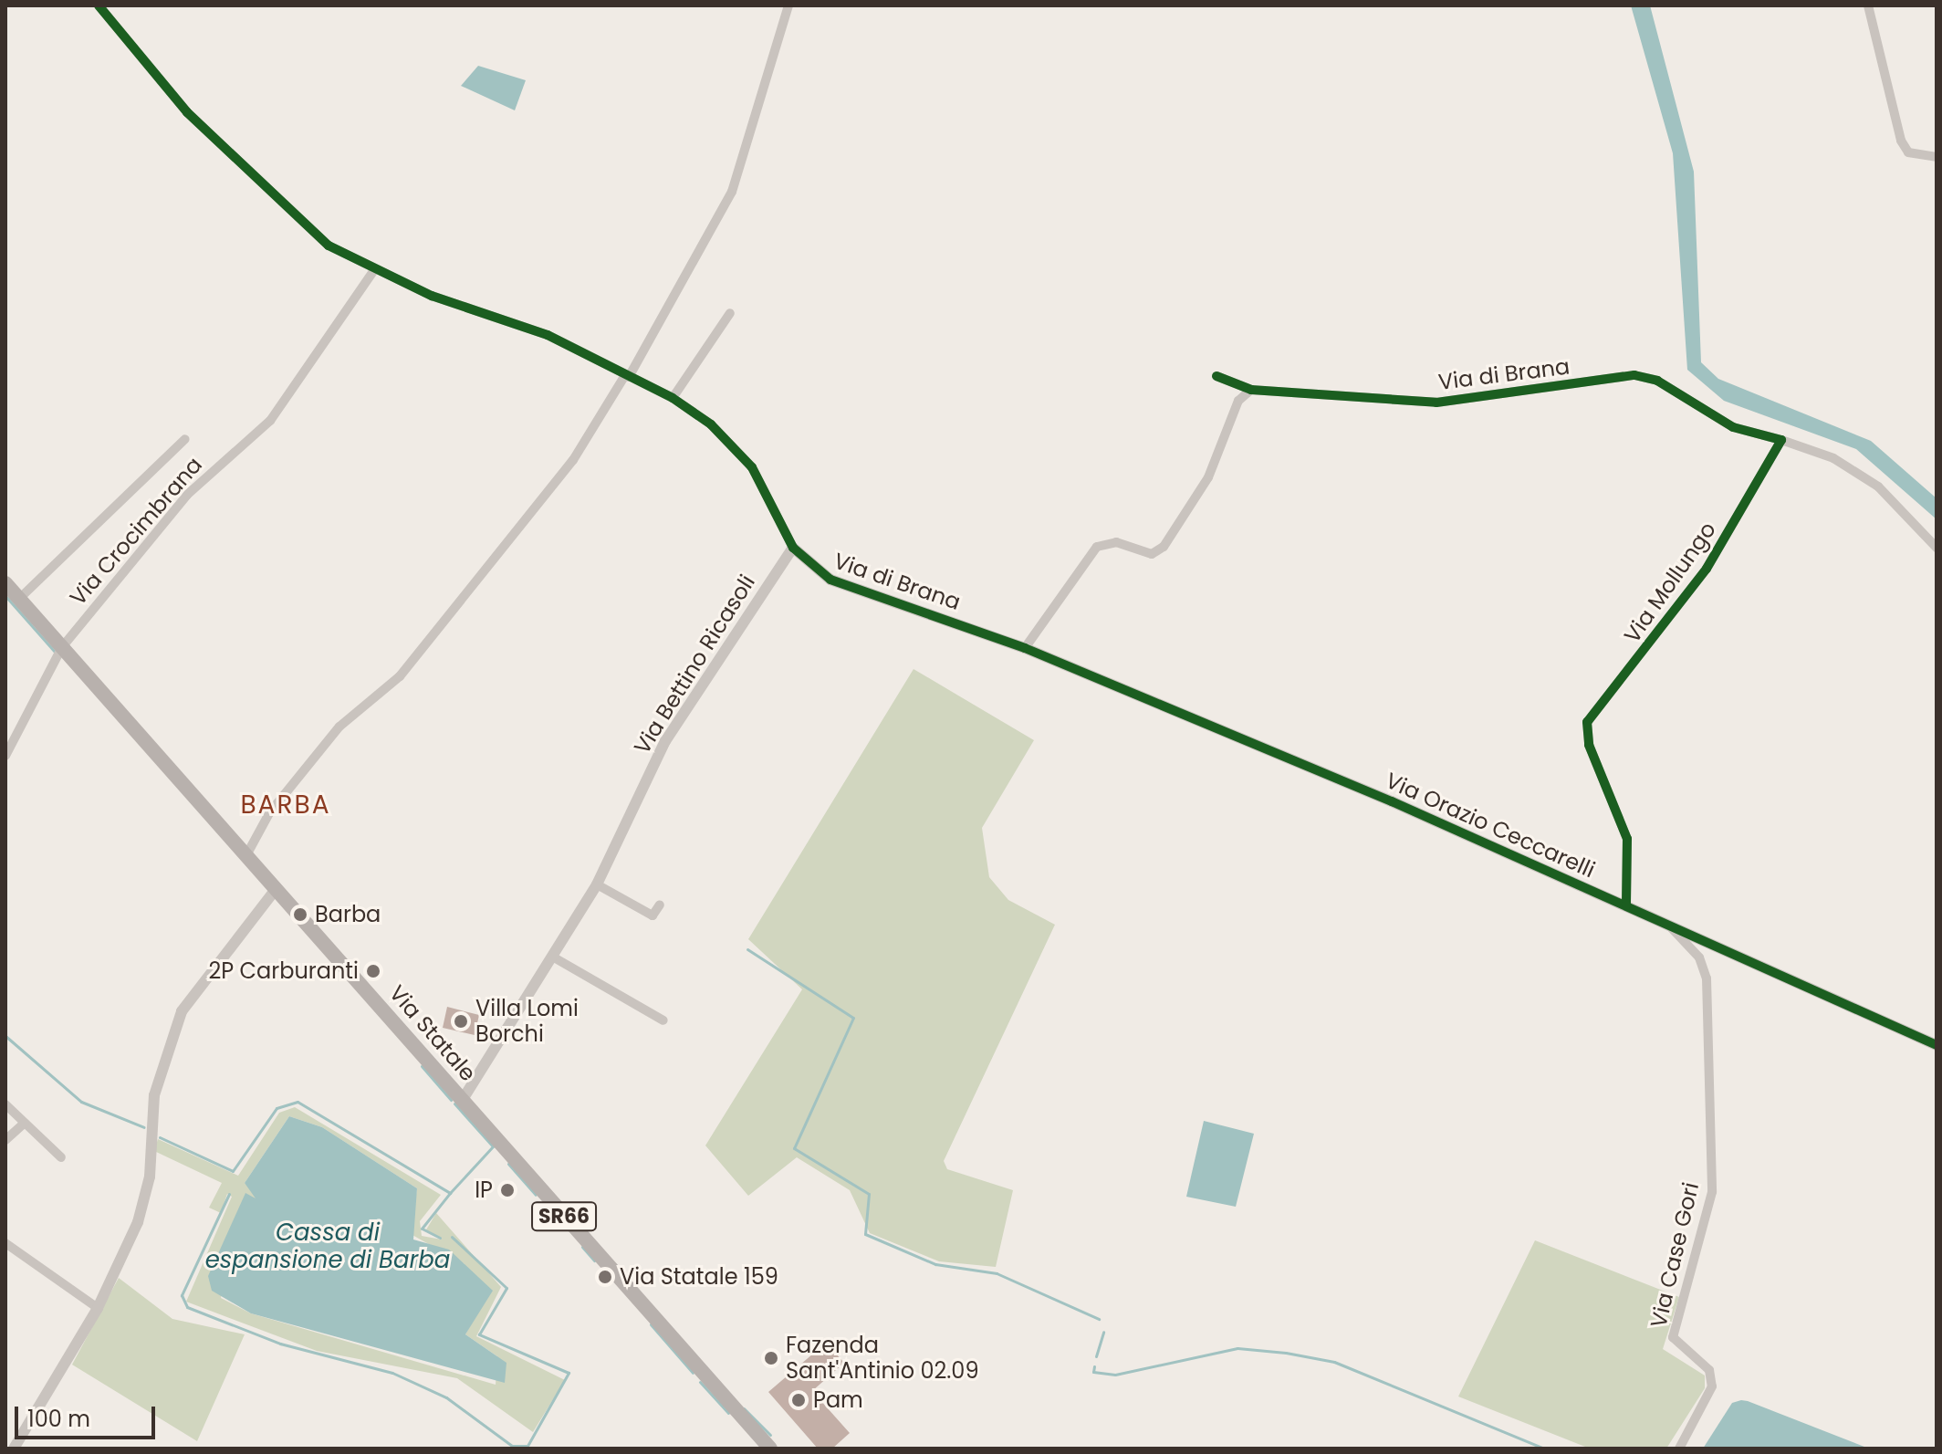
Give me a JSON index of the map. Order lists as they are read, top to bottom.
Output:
{
  "streets": {
    "main road": ["Via Statale", "SR66"],
    "street": [
      "Via di Brana",
      "Via Crocimbrana",
      "Via Mollungo",
      "Via Bettino Ricasoli",
      "Via Orazio Ceccarelli",
      "Via Case Gori"
    ]
  },
  "crossings": [
    ["Via di Brana", "Via Crocimbrana"],
    ["Via di Brana", "Via Mollungo"],
    ["Via di Brana", "Via Bettino Ricasoli"],
    ["Via di Brana", "Via Orazio Ceccarelli"],
    ["Via Crocimbrana", "Via Statale"],
    ["Via Crocimbrana", "SR66"],
    ["Via Mollungo", "Via Orazio Ceccarelli"],
    ["Via Bettino Ricasoli", "Via Statale"],
    ["Via Orazio Ceccarelli", "Via Case Gori"],
    ["Via Statale", "SR66"]
  ],
  "districts": ["BARBA"],
  "water": ["Cassa di espansione di Barba"],
  "places": [
    "Barba",
    "2P Carburanti",
    "Villa Lomi Borchi",
    "IP",
    "Via Statale 159",
    "Fazenda Sant'Antinio 02.09",
    "Pam"
  ],
  "scale_bar": "100 m"
}
